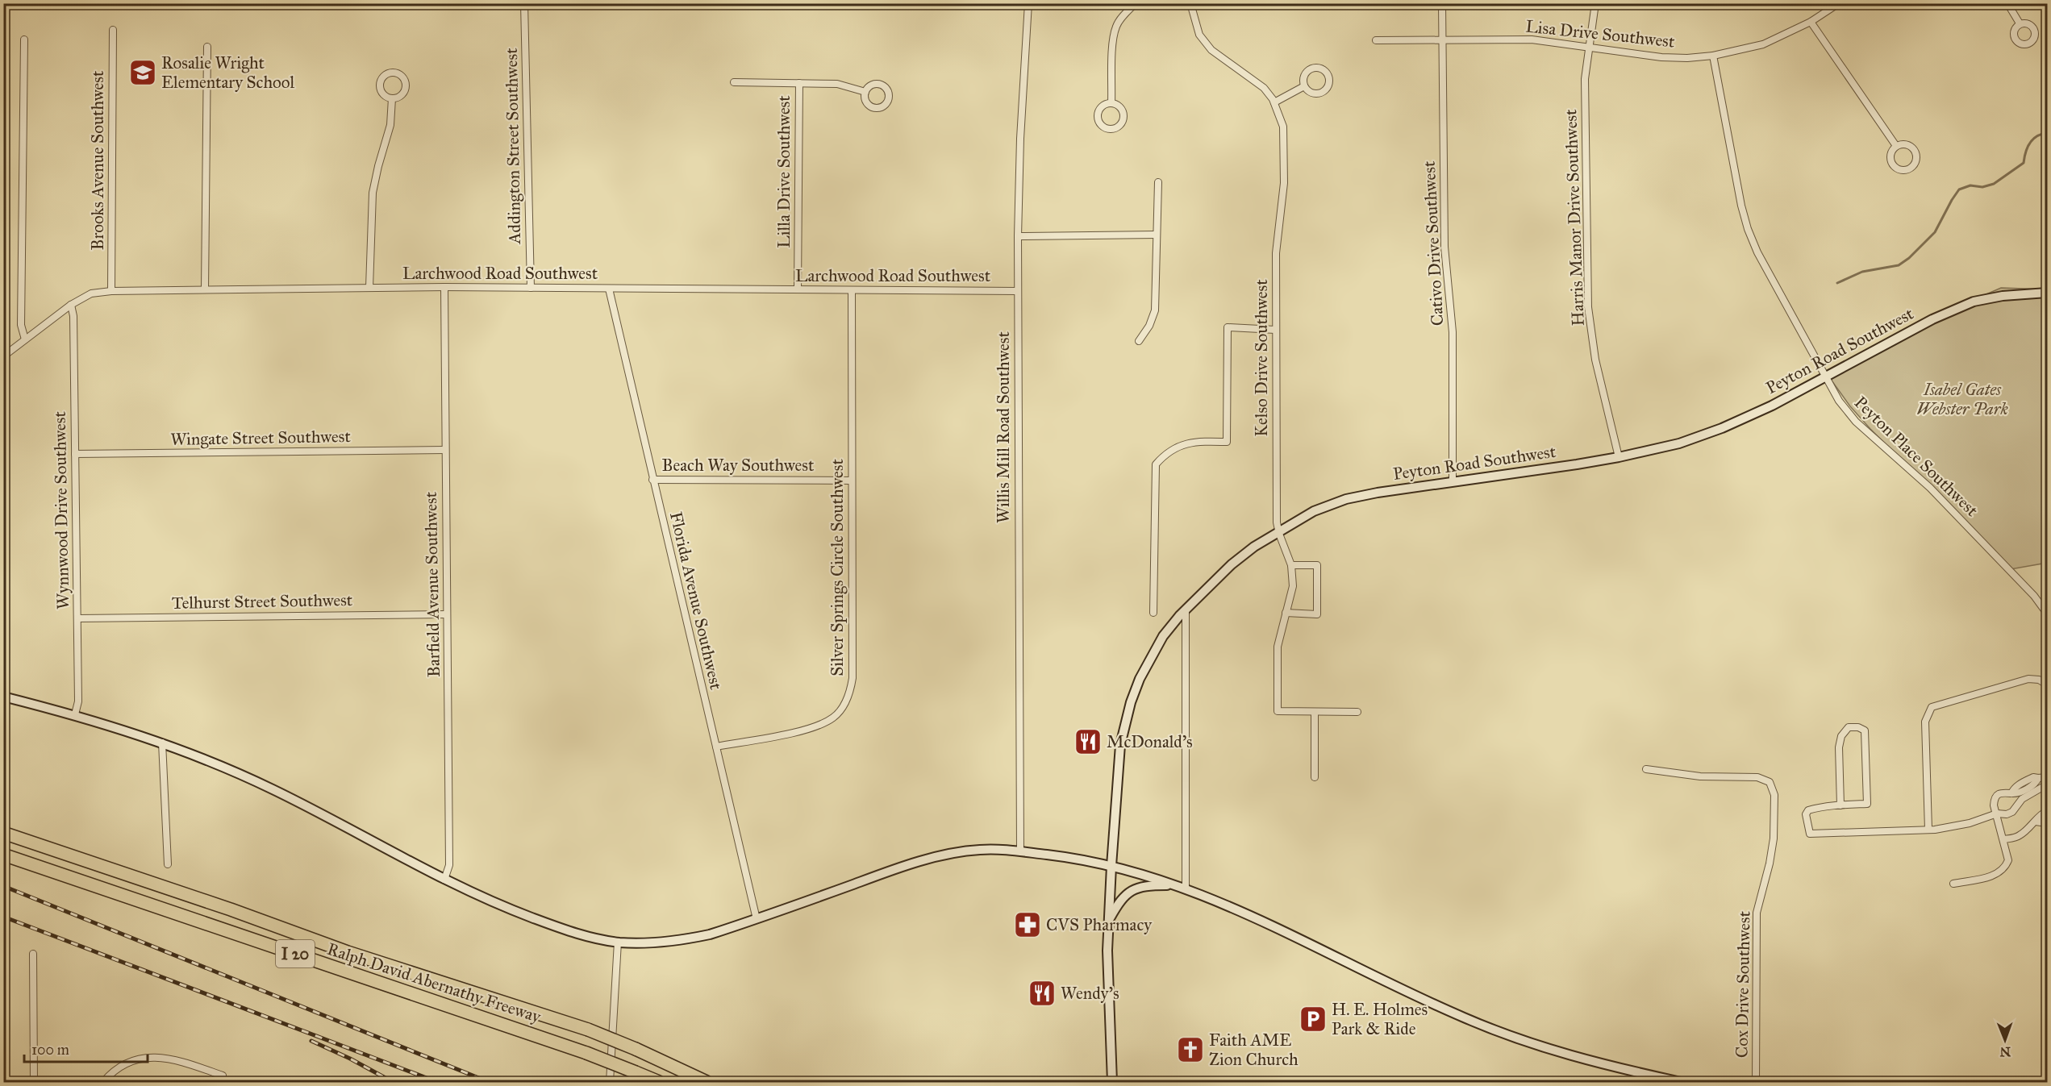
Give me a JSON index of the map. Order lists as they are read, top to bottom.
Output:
{
  "streets": {
    "highway": ["I 20", "Ralph David Abernathy Freeway"],
    "main road": ["Peyton Road Southwest"],
    "street": [
      "Lisa Drive Southwest",
      "Addington Street Southwest",
      "Brooks Avenue Southwest",
      "Lilla Drive Southwest",
      "Harris Manor Drive Southwest",
      "Cativo Drive Southwest",
      "Larchwood Road Southwest",
      "Kelso Drive Southwest",
      "Willis Mill Road Southwest",
      "Wingate Street Southwest",
      "Peyton Place Southwest",
      "Beach Way Southwest",
      "Wynnwood Drive Southwest",
      "Silver Springs Circle Southwest",
      "Barfield Avenue Southwest",
      "Florida Avenue Southwest",
      "Telhurst Street Southwest",
      "Cox Drive Southwest"
    ]
  },
  "crossings": [
    ["Lisa Drive Southwest", "Harris Manor Drive Southwest"],
    ["Lisa Drive Southwest", "Cativo Drive Southwest"],
    ["Lisa Drive Southwest", "Peyton Place Southwest"],
    ["Addington Street Southwest", "Larchwood Road Southwest"],
    ["Brooks Avenue Southwest", "Larchwood Road Southwest"],
    ["Lilla Drive Southwest", "Larchwood Road Southwest"],
    ["Harris Manor Drive Southwest", "Peyton Road Southwest"],
    ["Cativo Drive Southwest", "Peyton Road Southwest"],
    ["Larchwood Road Southwest", "Willis Mill Road Southwest"],
    ["Larchwood Road Southwest", "Wynnwood Drive Southwest"],
    ["Larchwood Road Southwest", "Silver Springs Circle Southwest"],
    ["Larchwood Road Southwest", "Barfield Avenue Southwest"],
    ["Larchwood Road Southwest", "Florida Avenue Southwest"],
    ["Peyton Road Southwest", "Kelso Drive Southwest"],
    ["Peyton Road Southwest", "Peyton Place Southwest"],
    ["Wingate Street Southwest", "Wynnwood Drive Southwest"],
    ["Wingate Street Southwest", "Barfield Avenue Southwest"],
    ["Beach Way Southwest", "Silver Springs Circle Southwest"],
    ["Beach Way Southwest", "Florida Avenue Southwest"],
    ["Wynnwood Drive Southwest", "Telhurst Street Southwest"],
    ["Silver Springs Circle Southwest", "Florida Avenue Southwest"],
    ["Barfield Avenue Southwest", "Telhurst Street Southwest"]
  ],
  "parks": ["Isabel Gates Webster Park"],
  "places": {
    "school or university": ["Rosalie Wright Elementary School"],
    "restaurant": ["McDonald's", "Wendy's"],
    "pharmacy": ["CVS Pharmacy"],
    "parking": ["H. E. Holmes Park & Ride"],
    "church": ["Faith AME Zion Church"]
  },
  "scale_bar": "100 m",
  "north": "bottom"
}
